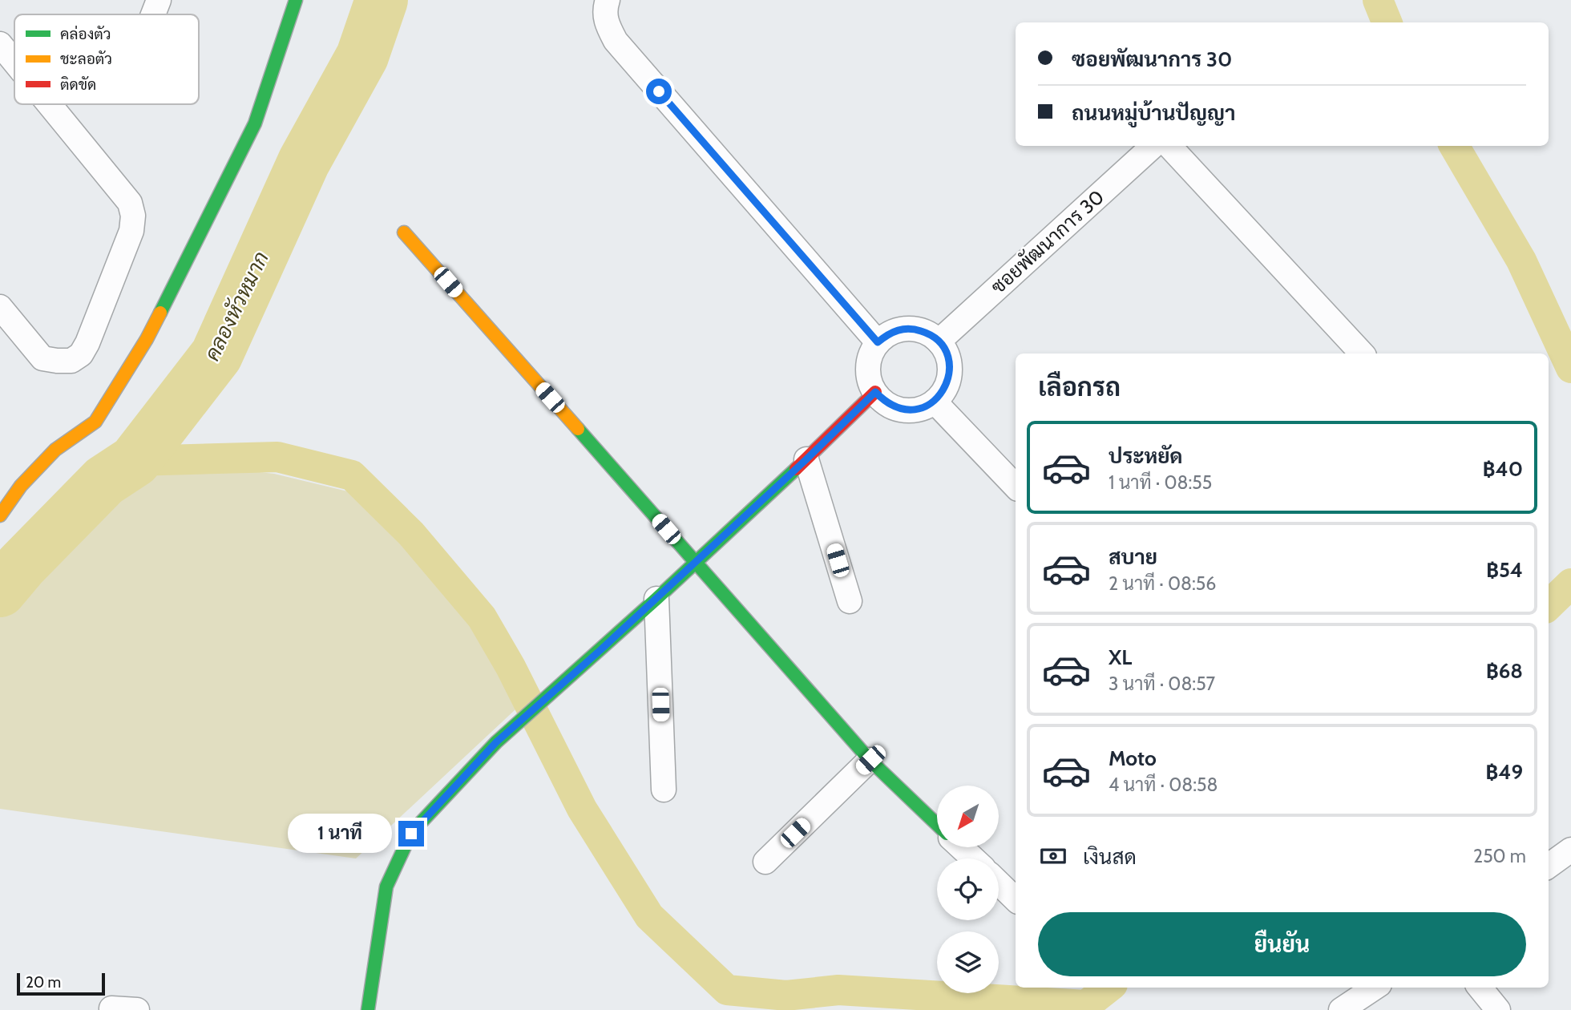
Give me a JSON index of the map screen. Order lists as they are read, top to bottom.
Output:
{
  "streets": {
    "street": ["ซอยพัฒนาการ 30"]
  },
  "water": ["คลองหัวหมาก"],
  "legend": ["คล่องตัว", "ชะลอตัว", "ติดขัด"],
  "scale_bar": "20 m",
  "north": "bottom left",
  "page": {
    "banner": ["ซอยพัฒนาการ 30", "ถนนหมู่บ้านปัญญา"],
    "heading": "เลือกรถ",
    "list": [
      {
        "name": "ประหยัด",
        "note": "1 นาที · 08:55",
        "value": "฿40"
      },
      {
        "name": "สบาย",
        "note": "2 นาที · 08:56",
        "value": "฿54"
      },
      {
        "name": "XL",
        "note": "3 นาที · 08:57",
        "value": "฿68"
      },
      {
        "name": "Moto",
        "note": "4 นาที · 08:58",
        "value": "฿49"
      }
    ],
    "bubble": "1 นาที",
    "pay": ["เงินสด", "250 m"],
    "buttons": "ยืนยัน",
    "scale": "20 m"
  }
}
